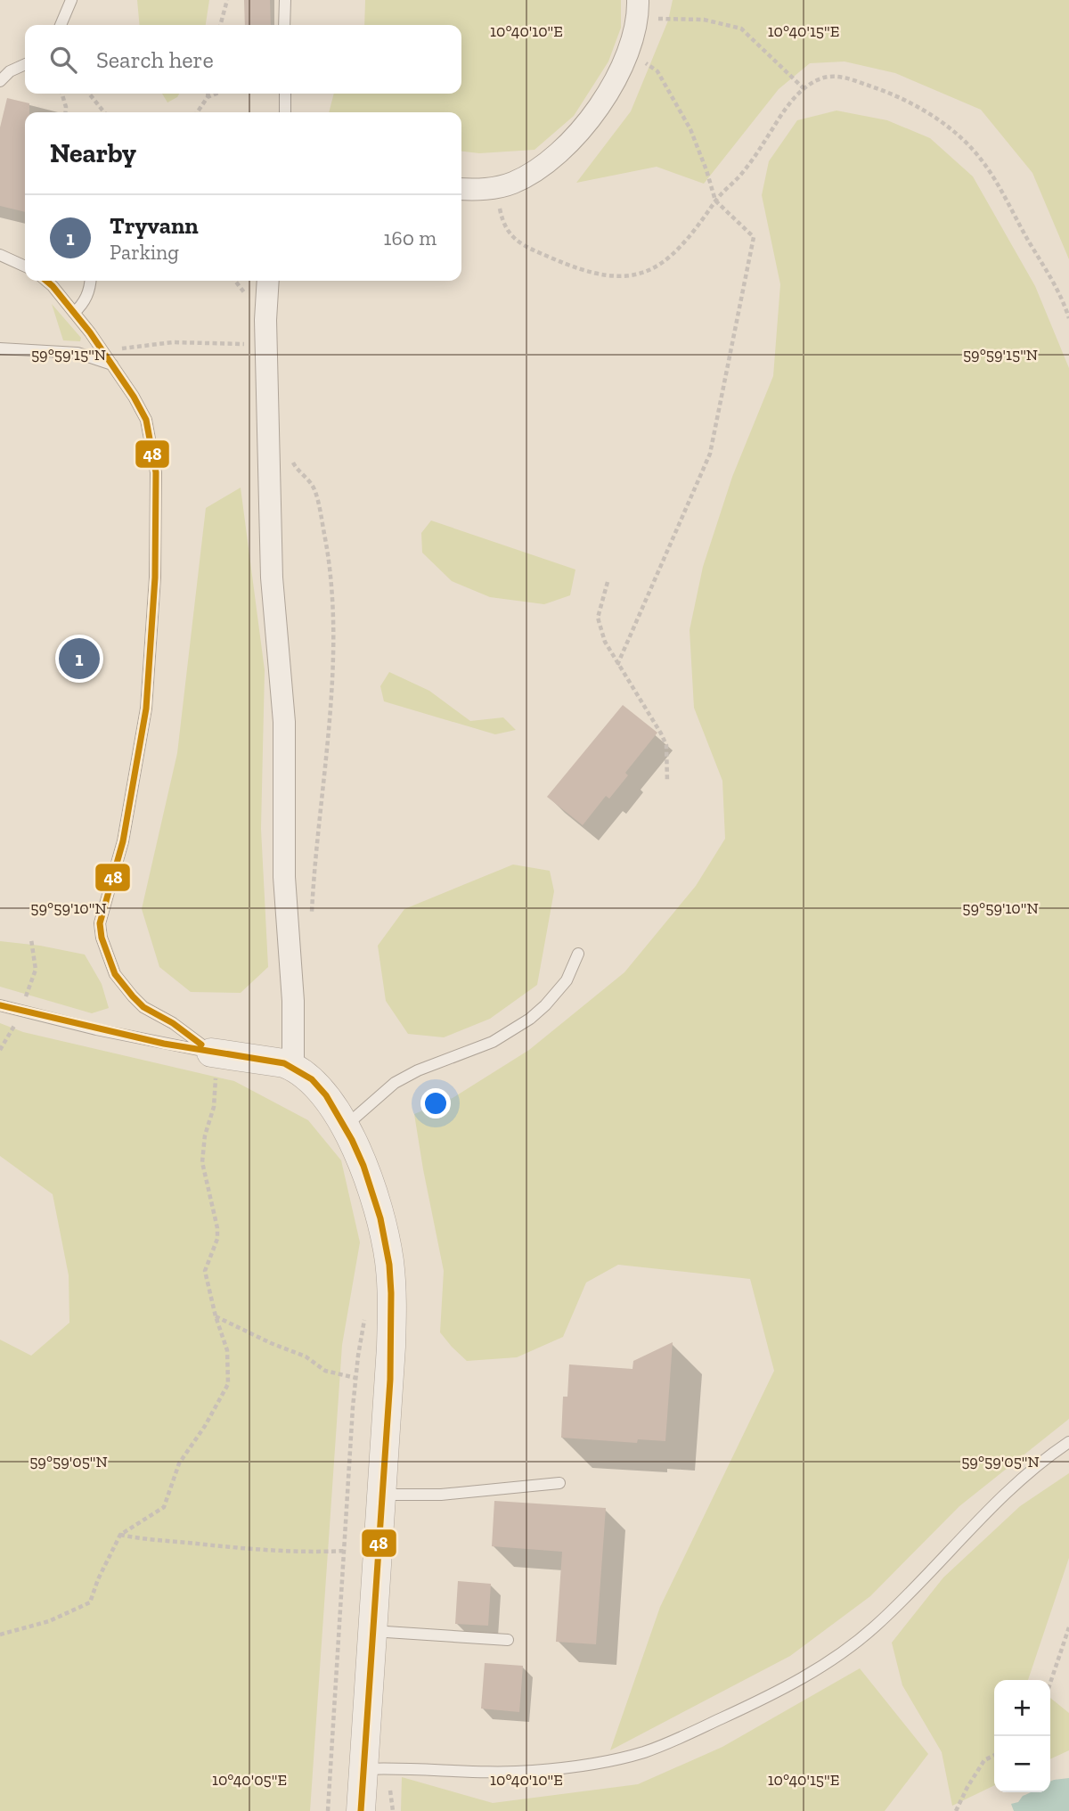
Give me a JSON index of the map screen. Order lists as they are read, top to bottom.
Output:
{
  "lines": ["transit line 48"],
  "page": {
    "search": "Search here",
    "heading": "Nearby",
    "list": [
      {
        "mark": "1",
        "name": "Tryvann",
        "note": "Parking",
        "value": "160 m"
      }
    ],
    "pins": "1",
    "map_buttons": ["+", "−"]
  },
  "coordinates": [
    "10°40'10\"E",
    "10°40'15\"E",
    "59°59'15\"N",
    "59°59'10\"N",
    "59°59'05\"N",
    "10°40'05\"E"
  ]
}
